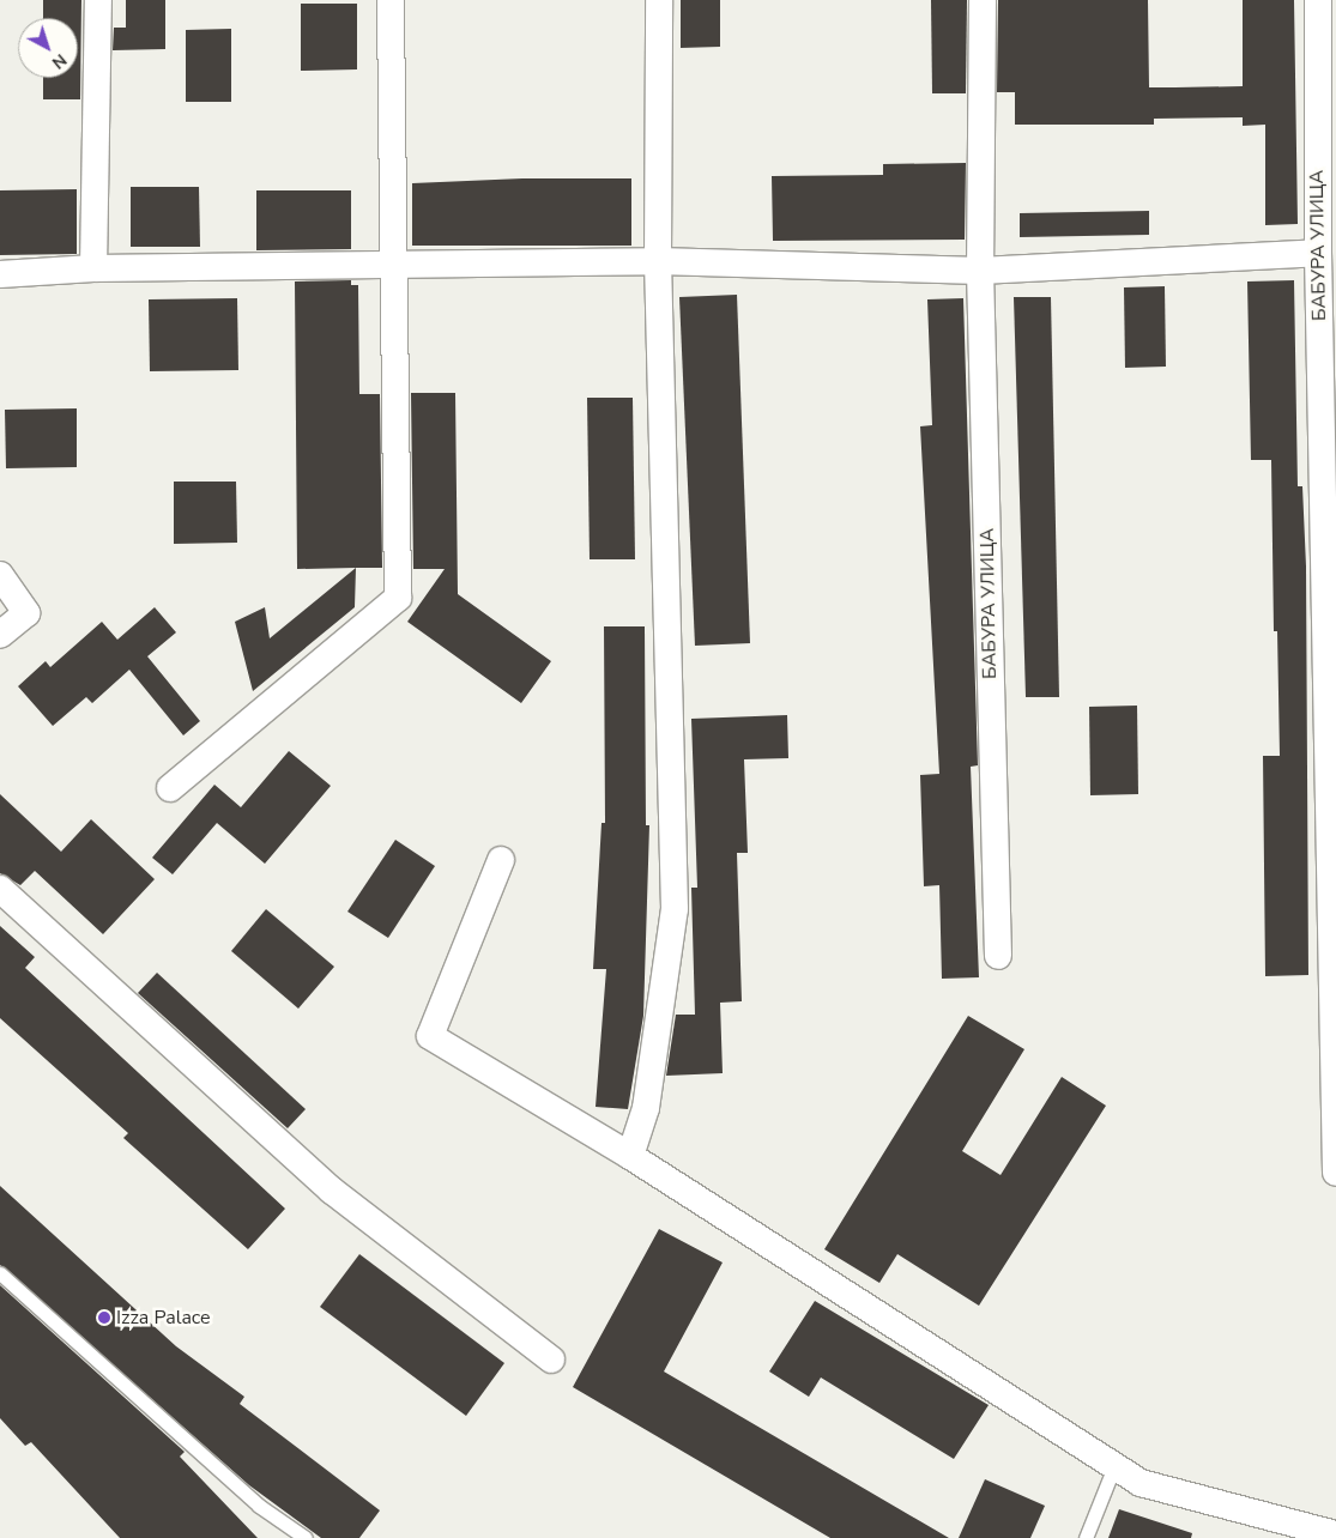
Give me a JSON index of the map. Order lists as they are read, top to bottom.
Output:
{
  "streets": {
    "street": ["БАБУРА УЛИЦА"]
  },
  "places": ["Izza Palace"],
  "north": "bottom right"
}
